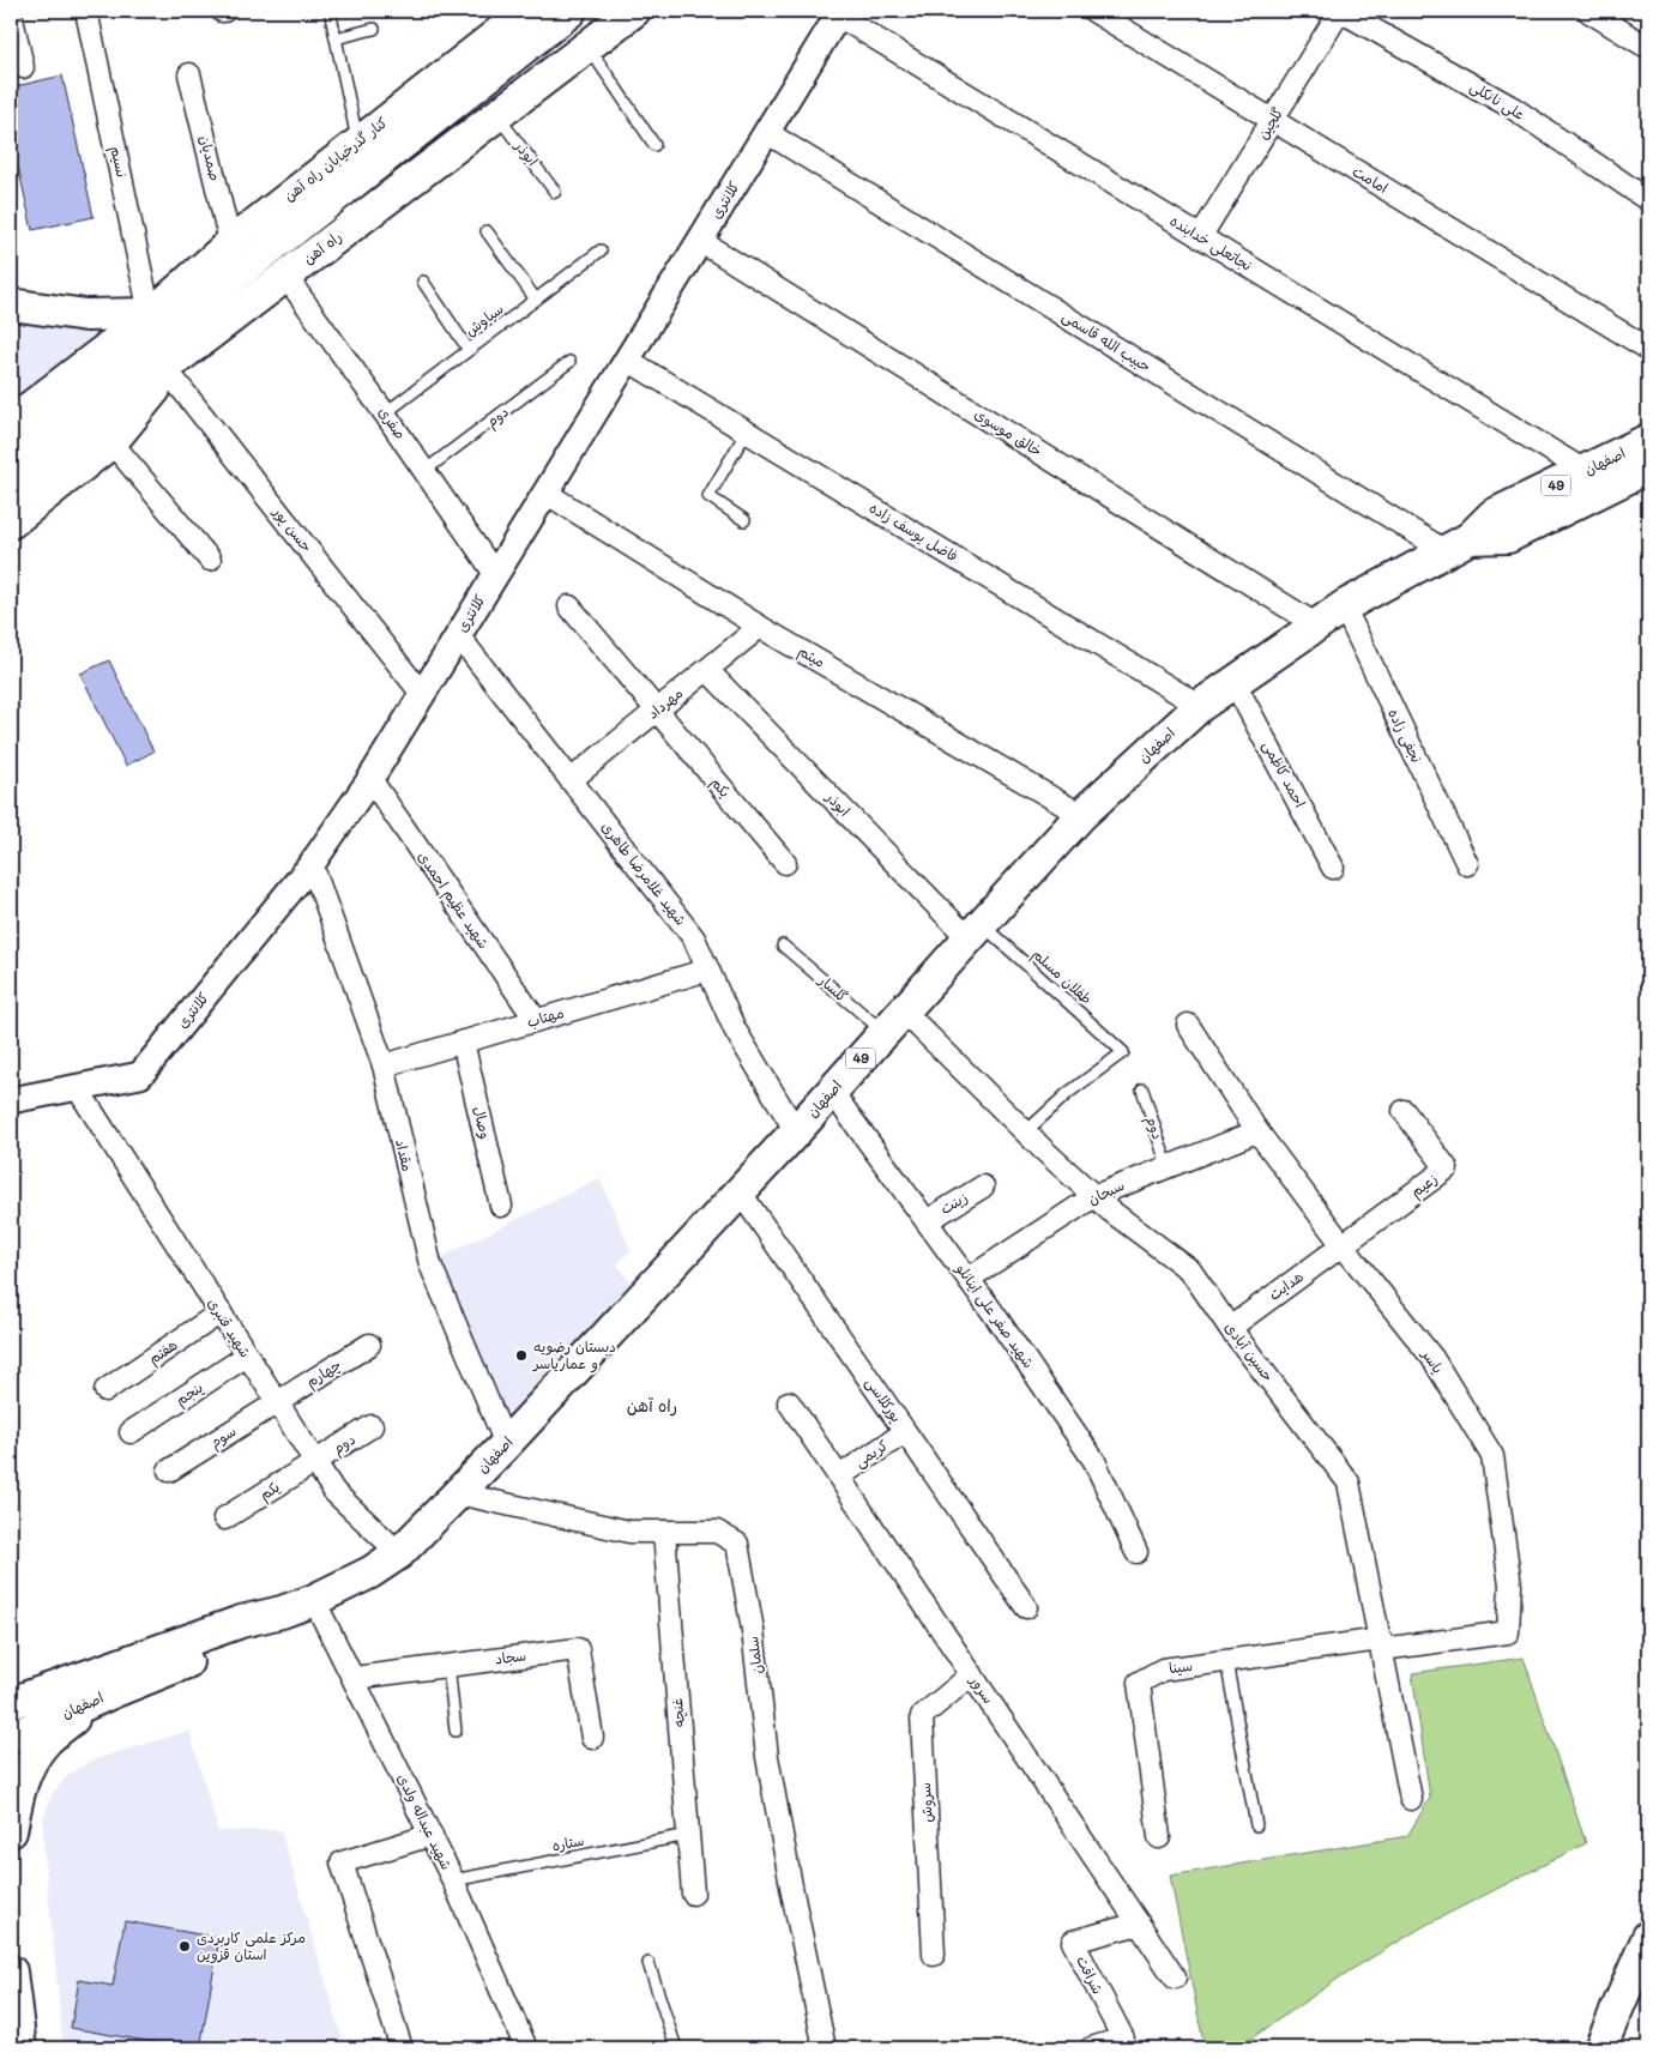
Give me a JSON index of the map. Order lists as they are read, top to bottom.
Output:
{
  "streets": {
    "main road": [
      "کنار گذرخیابان راه آهن",
      "راه آهن",
      "اصفهان",
      "49"
    ],
    "street": [
      "علی نانکلی",
      "گلچین",
      "ابوذر",
      "صمدیان",
      "نسیم",
      "امامت",
      "کلانتری",
      "نجاتعلی خدابنده",
      "حبیب الله قاسمی",
      "دوم",
      "صفری",
      "خالق موسوی",
      "حسن پور",
      "فاضل یوسف زاده",
      "میثم",
      "مهرداد",
      "نجفی زاده",
      "احمد کاظمی",
      "یکم",
      "شهید غلامرضا طاهری",
      "شهید عظیم احمدی",
      "مهتاب",
      "وصال",
      "مقداد",
      "زعیم",
      "سبحان",
      "زینت",
      "هدایت",
      "شهید صفر علی اینانلو",
      "شهید قنبری",
      "هفتم",
      "حسین آبادی",
      "یاسر",
      "چهارم",
      "پنجم",
      "پورکلاسی",
      "سوم",
      "کریمی",
      "سلمان",
      "سجاد",
      "سینا",
      "سرور",
      "غنچه",
      "سروش",
      "شهید عبداله ولدی",
      "شرافت"
    ],
    "lane": [
      "سیاوش",
      "طفلان مسلم",
      "گلسار",
      "ستاره"
    ]
  },
  "crossings": [
    ["علی نانکلی", "گلچین"],
    ["گلچین", "امامت"],
    ["گلچین", "نجاتعلی خدابنده"],
    ["ابوذر", "راه آهن"],
    ["ابوذر", "اصفهان"],
    ["ابوذر", "مهرداد"],
    ["ابوذر", "طفلان مسلم"],
    ["صمدیان", "کنار گذرخیابان راه آهن"],
    ["کنار گذرخیابان راه آهن", "نسیم"],
    ["کلانتری", "نجاتعلی خدابنده"],
    ["کلانتری", "حبیب الله قاسمی"],
    ["کلانتری", "صفری"],
    ["کلانتری", "خالق موسوی"],
    ["کلانتری", "حسن پور"],
    ["کلانتری", "فاضل یوسف زاده"],
    ["کلانتری", "میثم"],
    ["کلانتری", "شهید غلامرضا طاهری"],
    ["کلانتری", "شهید عظیم احمدی"],
    ["کلانتری", "مقداد"],
    ["کلانتری", "شهید قنبری"],
    ["نجاتعلی خدابنده", "اصفهان"],
    ["راه آهن", "صفری"],
    ["راه آهن", "حسن پور"],
    ["سیاوش", "صفری"],
    ["حبیب الله قاسمی", "اصفهان"],
    ["دوم", "صفری"],
    ["دوم", "یکم"],
    ["دوم", "سبحان"],
    ["دوم", "شهید قنبری"],
    ["خالق موسوی", "اصفهان"],
    ["اصفهان", "فاضل یوسف زاده"],
    ["اصفهان", "میثم"],
    ["اصفهان", "نجفی زاده"],
    ["اصفهان", "احمد کاظمی"],
    ["اصفهان", "شهید غلامرضا طاهری"],
    ["اصفهان", "طفلان مسلم"],
    ["اصفهان", "گلسار"],
    ["اصفهان", "مقداد"],
    ["اصفهان", "شهید صفر علی اینانلو"],
    ["اصفهان", "شهید قنبری"],
    ["اصفهان", "حسین آبادی"],
    ["اصفهان", "پورکلاسی"],
    ["اصفهان", "سلمان"],
    ["اصفهان", "شهید عبداله ولدی"],
    ["میثم", "مهرداد"],
    ["مهرداد", "یکم"],
    ["مهرداد", "شهید غلامرضا طاهری"],
    ["یکم", "شهید قنبری"],
    ["شهید غلامرضا طاهری", "مهتاب"],
    ["شهید عظیم احمدی", "مهتاب"],
    ["طفلان مسلم", "حسین آبادی"],
    ["گلسار", "حسین آبادی"],
    ["مهتاب", "وصال"],
    ["مهتاب", "مقداد"],
    ["زعیم", "هدایت"],
    ["زعیم", "یاسر"],
    ["سبحان", "شهید صفر علی اینانلو"],
    ["سبحان", "حسین آبادی"],
    ["سبحان", "یاسر"],
    ["زینت", "شهید صفر علی اینانلو"],
    ["هدایت", "حسین آبادی"],
    ["هدایت", "یاسر"],
    ["شهید قنبری", "هفتم"],
    ["شهید قنبری", "چهارم"],
    ["شهید قنبری", "پنجم"],
    ["شهید قنبری", "سوم"],
    ["حسین آبادی", "یاسر"],
    ["حسین آبادی", "سینا"],
    ["یاسر", "سینا"],
    ["چهارم", "سوم"],
    ["پورکلاسی", "کریمی"],
    ["کریمی", "سرور"],
    ["سلمان", "غنچه"],
    ["سجاد", "شهید عبداله ولدی"],
    ["سرور", "سروش"],
    ["سرور", "شرافت"],
    ["غنچه", "ستاره"],
    ["شهید عبداله ولدی", "ستاره"]
  ],
  "districts": ["راه آهن"],
  "places": ["دبستان رضویه و عماریاسر", "مرکز علمی کاربردی استان قزوین"]
}
